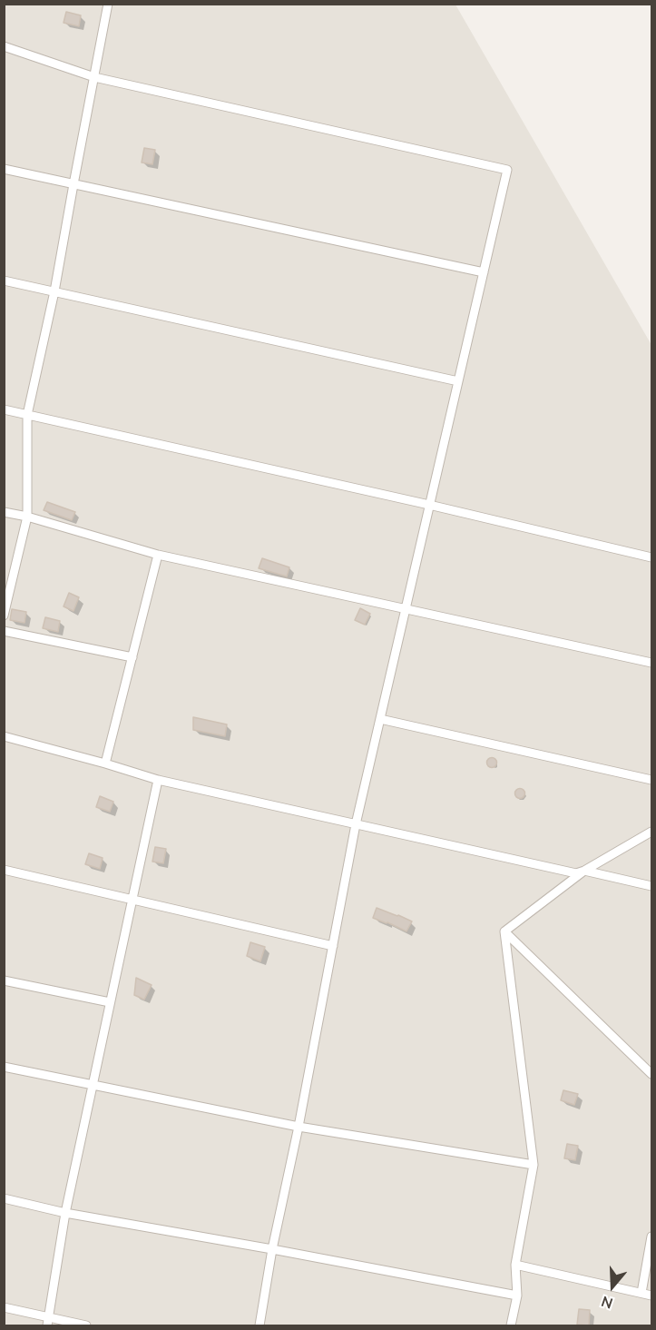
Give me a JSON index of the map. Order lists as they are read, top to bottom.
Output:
{
  "north": "bottom"
}
